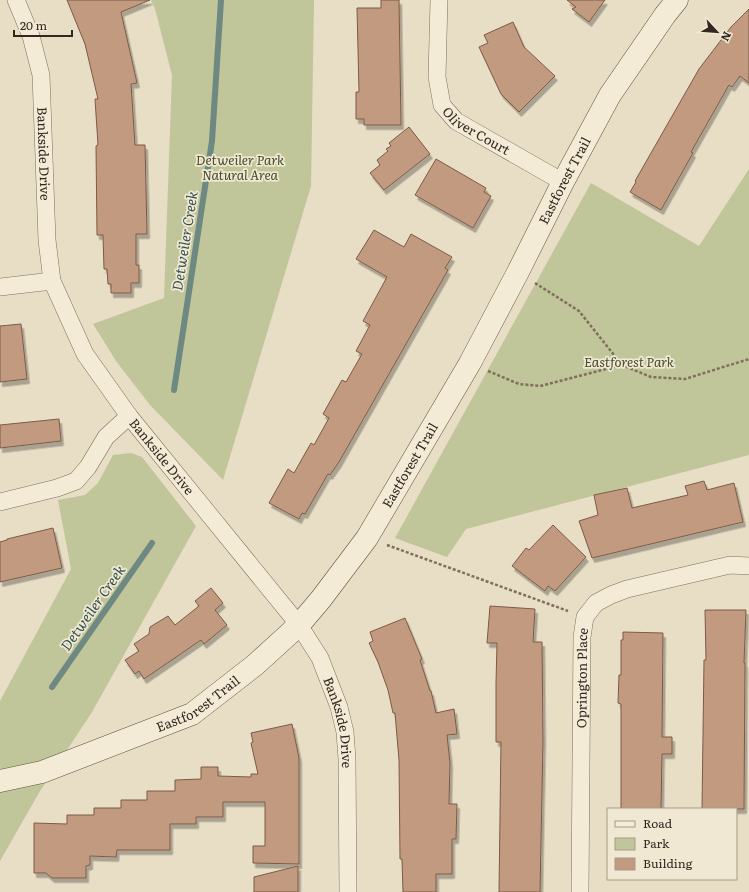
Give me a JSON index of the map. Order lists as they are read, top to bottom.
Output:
{
  "streets": {
    "street": [
      "Oliver Court",
      "Bankside Drive",
      "Eastforest Trail",
      "Oprington Place"
    ]
  },
  "crossings": [
    ["Oliver Court", "Eastforest Trail"],
    ["Bankside Drive", "Eastforest Trail"]
  ],
  "water": ["Detweiler Creek"],
  "parks": ["Detweiler Park Natural Area", "Eastforest Park"],
  "legend": ["Road", "Park", "Building"],
  "scale_bar": "20 m",
  "north": "bottom right"
}
